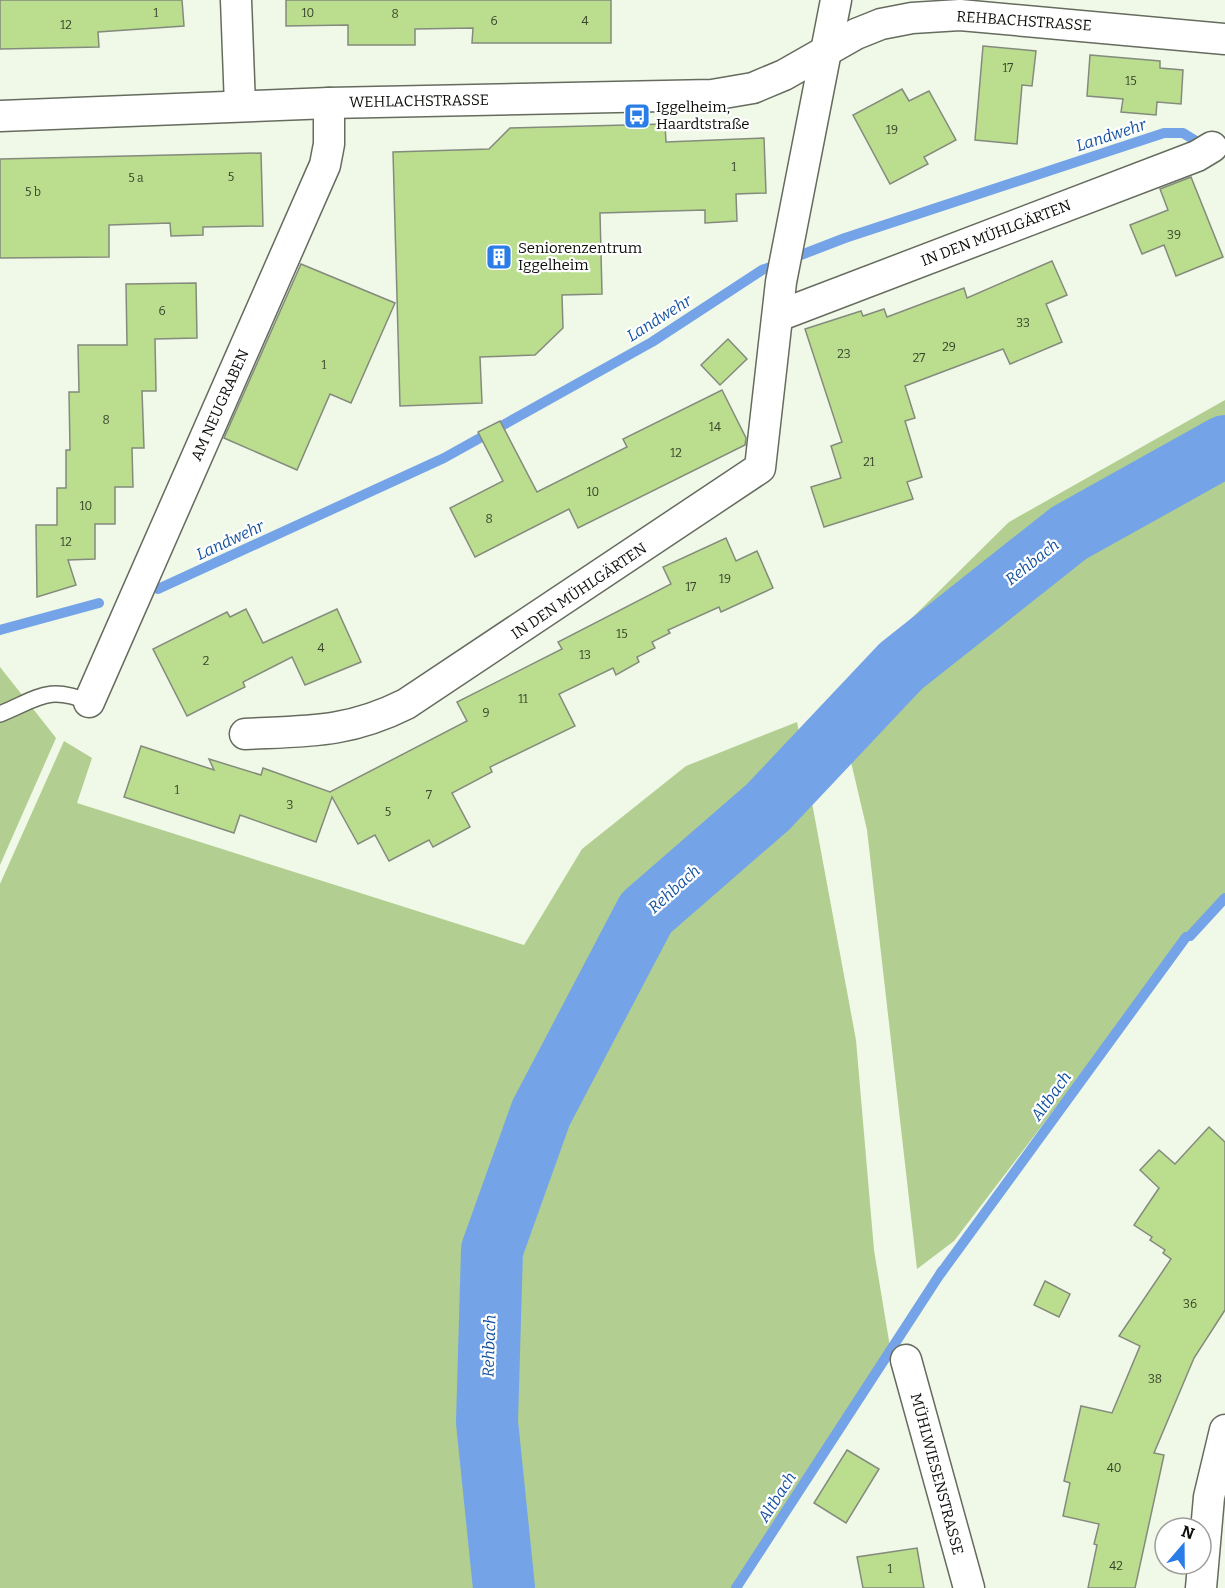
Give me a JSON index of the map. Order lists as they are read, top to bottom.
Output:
{
  "streets": {
    "street": [
      "REHBACHSTRASSE",
      "WEHLACHSTRASSE",
      "IN DEN MÜHLGÄRTEN",
      "AM NEUGRABEN",
      "MÜHLWIESENSTRASSE"
    ]
  },
  "crossings": [
    ["REHBACHSTRASSE", "WEHLACHSTRASSE"],
    ["REHBACHSTRASSE", "IN DEN MÜHLGÄRTEN"],
    ["WEHLACHSTRASSE", "IN DEN MÜHLGÄRTEN"],
    ["WEHLACHSTRASSE", "AM NEUGRABEN"]
  ],
  "water": ["Landwehr", "Rehbach", "Altbach"],
  "places": {
    "bus stop": ["Iggelheim, Haardtstraße"],
    "building": ["Seniorenzentrum Iggelheim"]
  },
  "house_numbers": [
    "1",
    "10",
    "8",
    "6",
    "4",
    "12",
    "17",
    "15",
    "19",
    "1",
    "5",
    "5 a",
    "5 b",
    "39",
    "6",
    "33",
    "29",
    "23",
    "27",
    "1",
    "8",
    "14",
    "12",
    "21",
    "10",
    "10",
    "8",
    "12",
    "19",
    "17",
    "15",
    "4",
    "13",
    "2",
    "11",
    "9",
    "1",
    "7",
    "3",
    "5",
    "36",
    "38",
    "40",
    "42",
    "1"
  ],
  "north": "top"
}
